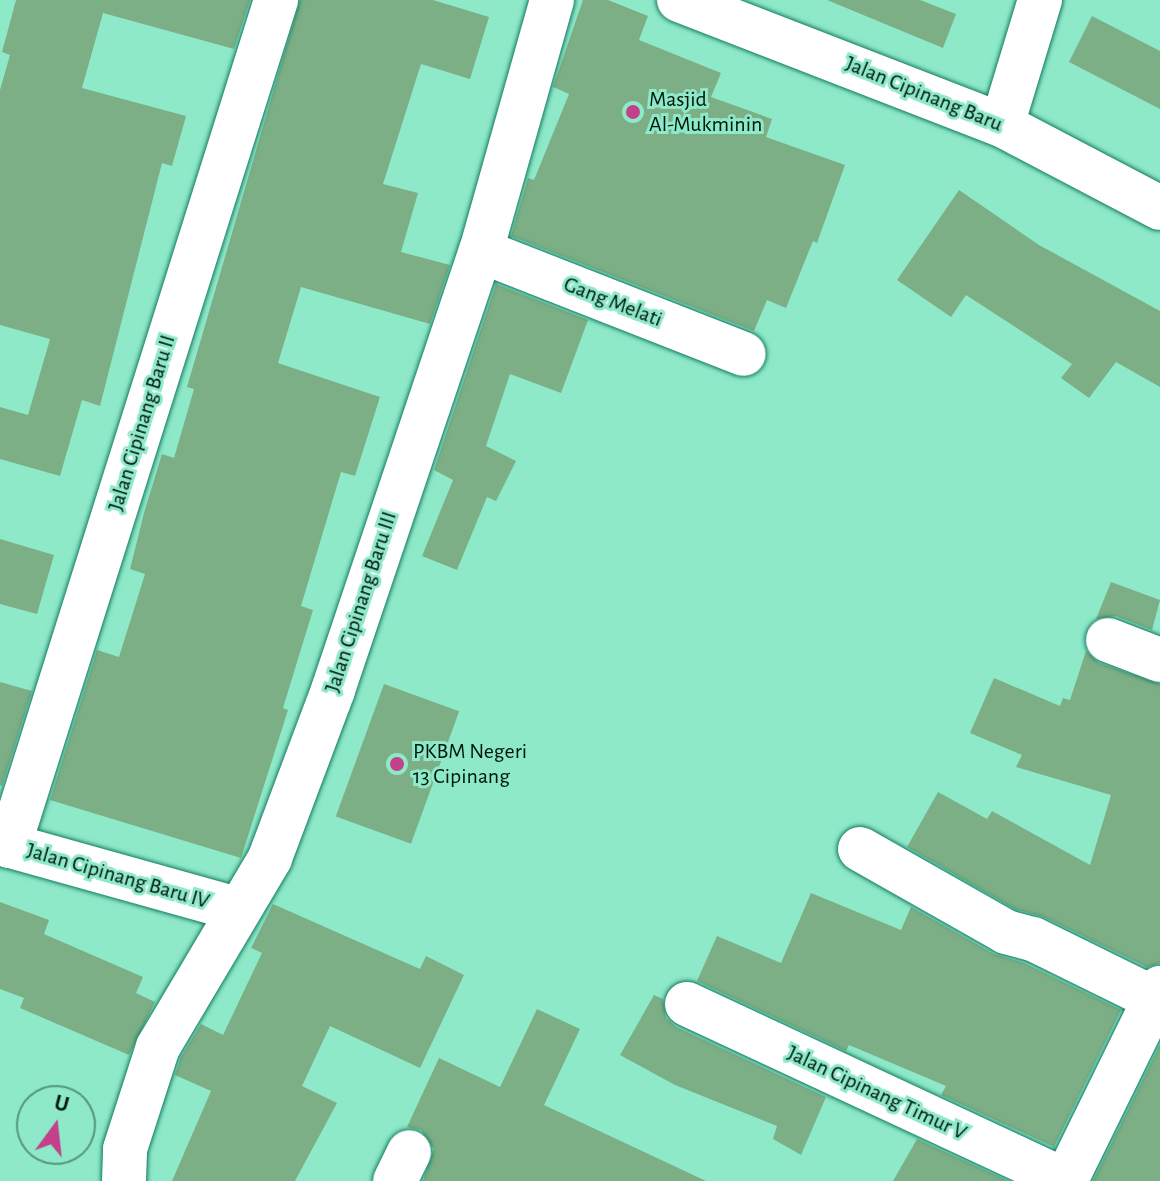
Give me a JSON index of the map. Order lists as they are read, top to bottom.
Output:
{
  "streets": {
    "street": [
      "Jalan Cipinang Baru",
      "Gang Melati",
      "Jalan Cipinang Baru II",
      "Jalan Cipinang Baru III",
      "Jalan Cipinang Baru IV",
      "Jalan Cipinang Timur V"
    ]
  },
  "crossings": [
    ["Gang Melati", "Jalan Cipinang Baru III"],
    ["Jalan Cipinang Baru II", "Jalan Cipinang Baru IV"],
    ["Jalan Cipinang Baru III", "Jalan Cipinang Baru IV"]
  ],
  "places": ["Masjid Al-Mukminin", "PKBM Negeri 13 Cipinang"],
  "north": "top"
}
